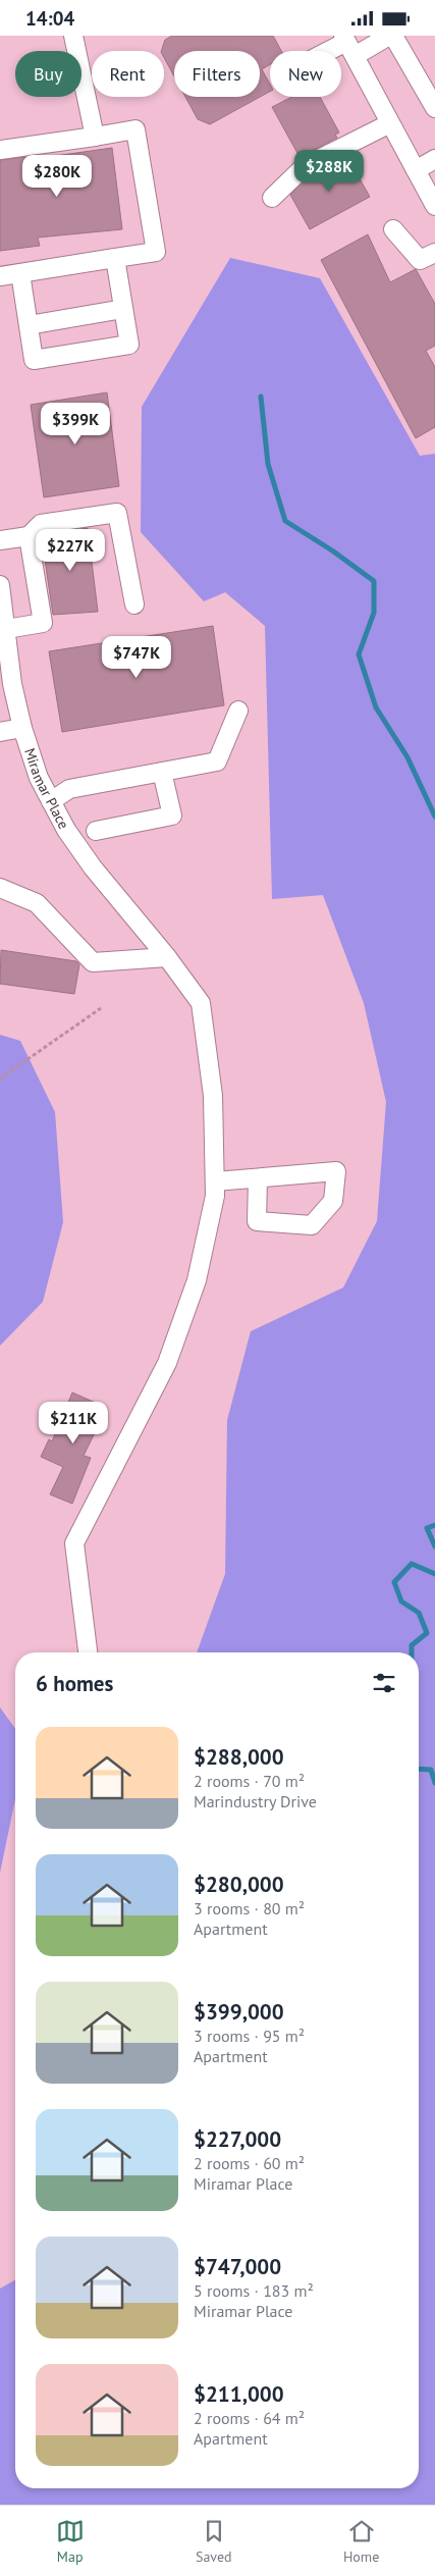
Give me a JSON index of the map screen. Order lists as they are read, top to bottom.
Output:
{
  "streets": {
    "street": ["Miramar Place"]
  },
  "page": {
    "status": "14:04",
    "chip": [
      "Buy",
      "Rent",
      "Filters",
      "New"
    ],
    "price": [
      "$288K",
      "$280K",
      "$399K",
      "$227K",
      "$747K",
      "$211K"
    ],
    "heading": "6 homes",
    "list": [
      {
        "name": "$288,000",
        "note": "2 rooms · 70 m² · Marindustry Drive"
      },
      {
        "name": "$280,000",
        "note": "3 rooms · 80 m² · Apartment"
      },
      {
        "name": "$399,000",
        "note": "3 rooms · 95 m² · Apartment"
      },
      {
        "name": "$227,000",
        "note": "2 rooms · 60 m² · Miramar Place"
      },
      {
        "name": "$747,000",
        "note": "5 rooms · 183 m² · Miramar Place"
      },
      {
        "name": "$211,000",
        "note": "2 rooms · 64 m² · Apartment"
      }
    ],
    "tabs": ["Map", "Saved", "Home"]
  }
}
